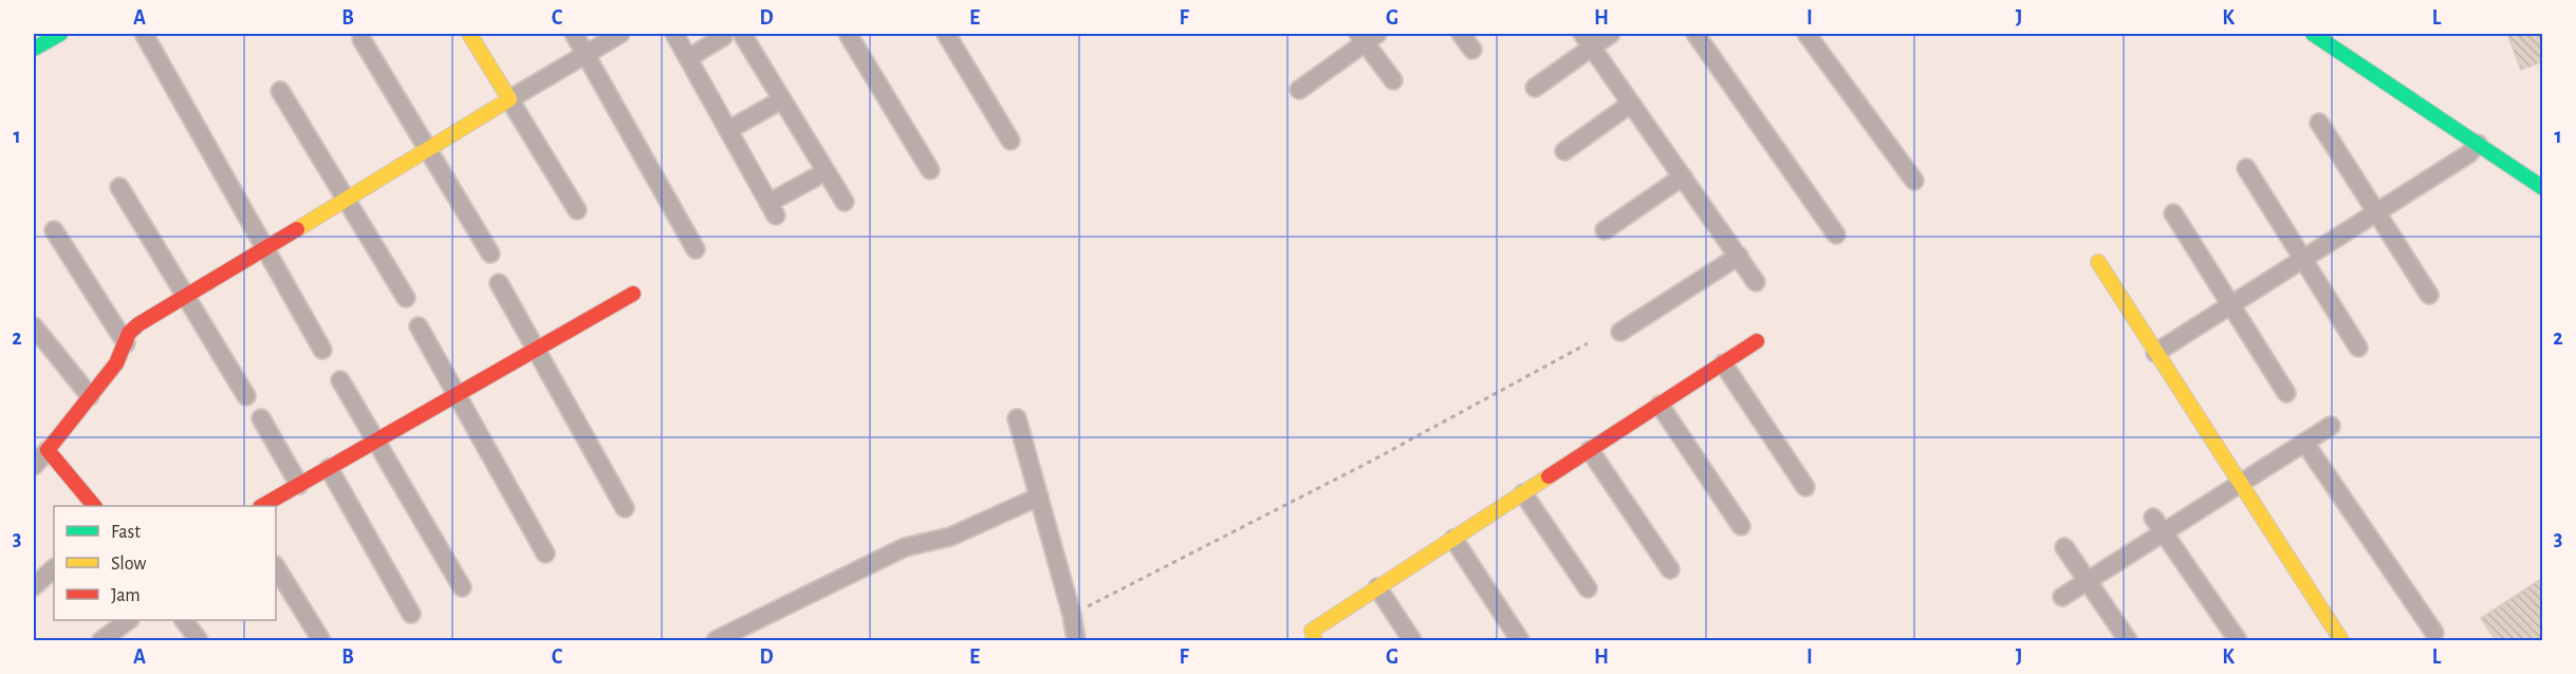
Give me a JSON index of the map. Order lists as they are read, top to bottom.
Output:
{
  "legend": ["Fast", "Slow", "Jam"],
  "grid": {
    "columns": [
      "A",
      "B",
      "C",
      "D",
      "E",
      "F",
      "G",
      "H",
      "I",
      "J",
      "K",
      "L"
    ],
    "rows": ["1", "2", "3"]
  }
}
